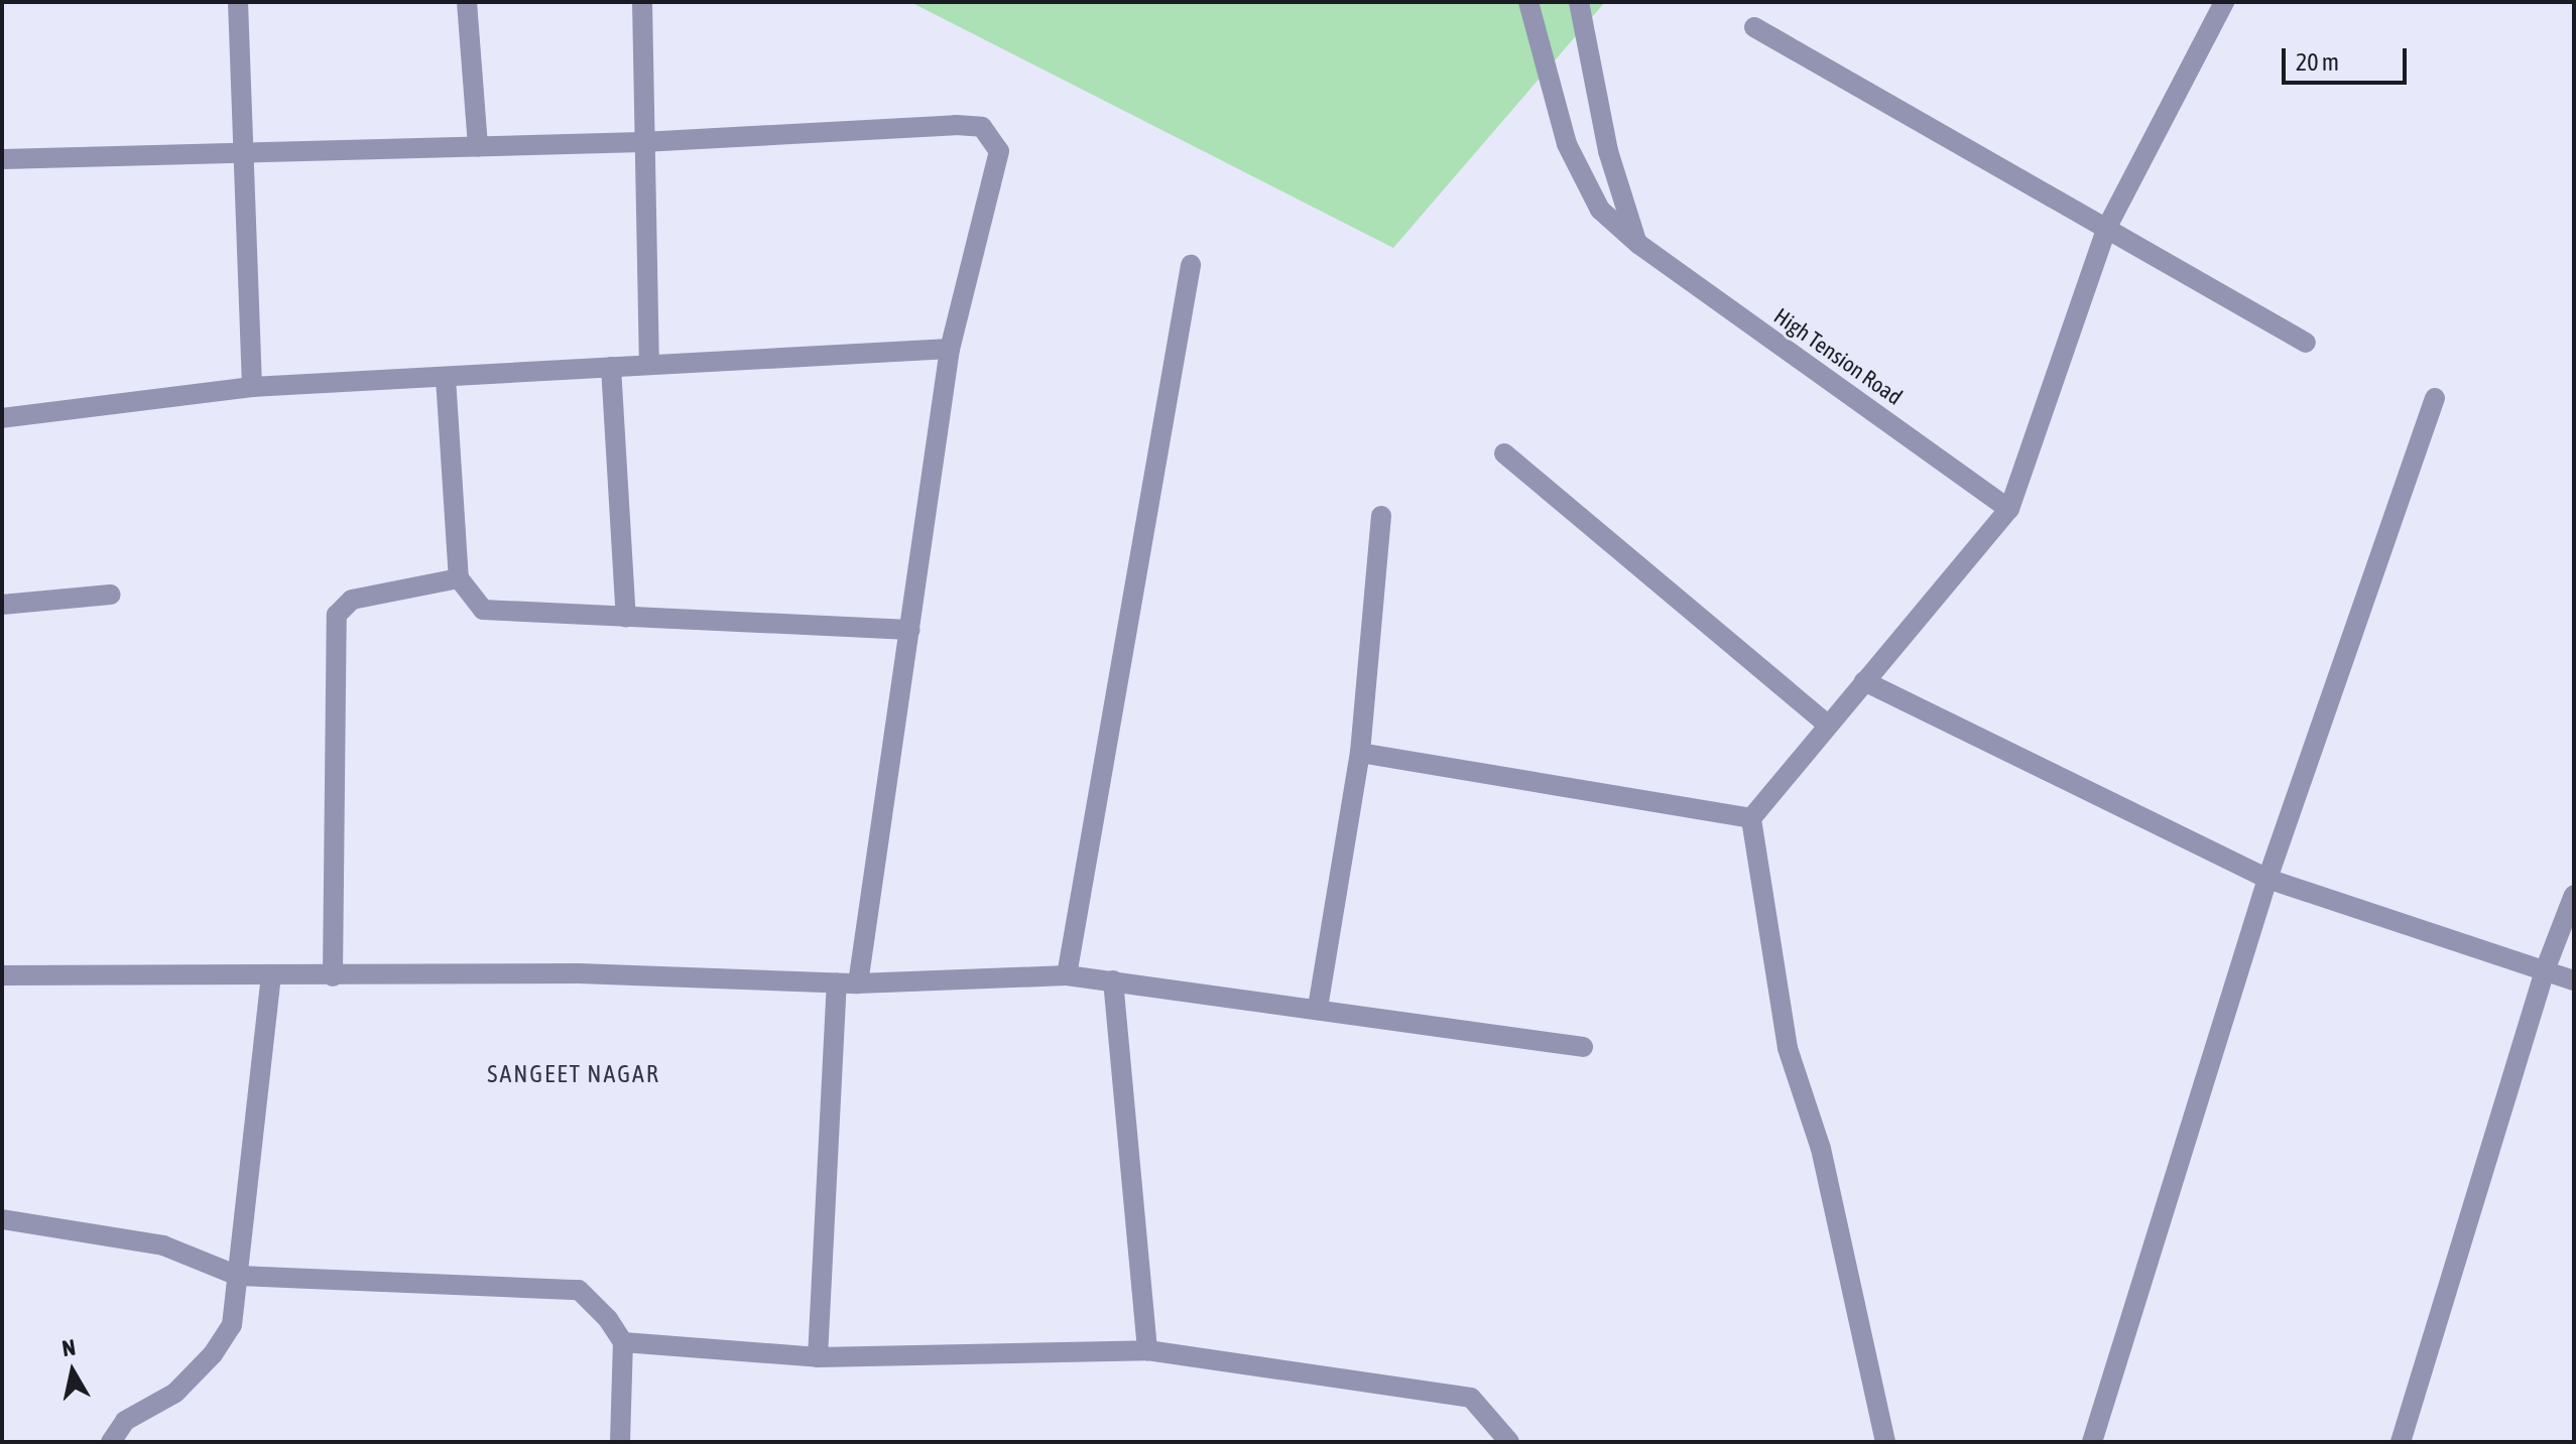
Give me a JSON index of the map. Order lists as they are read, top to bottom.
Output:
{
  "streets": {
    "street": ["High Tension Road"]
  },
  "districts": ["SANGEET NAGAR"],
  "scale_bar": "20 m",
  "north": "top"
}
